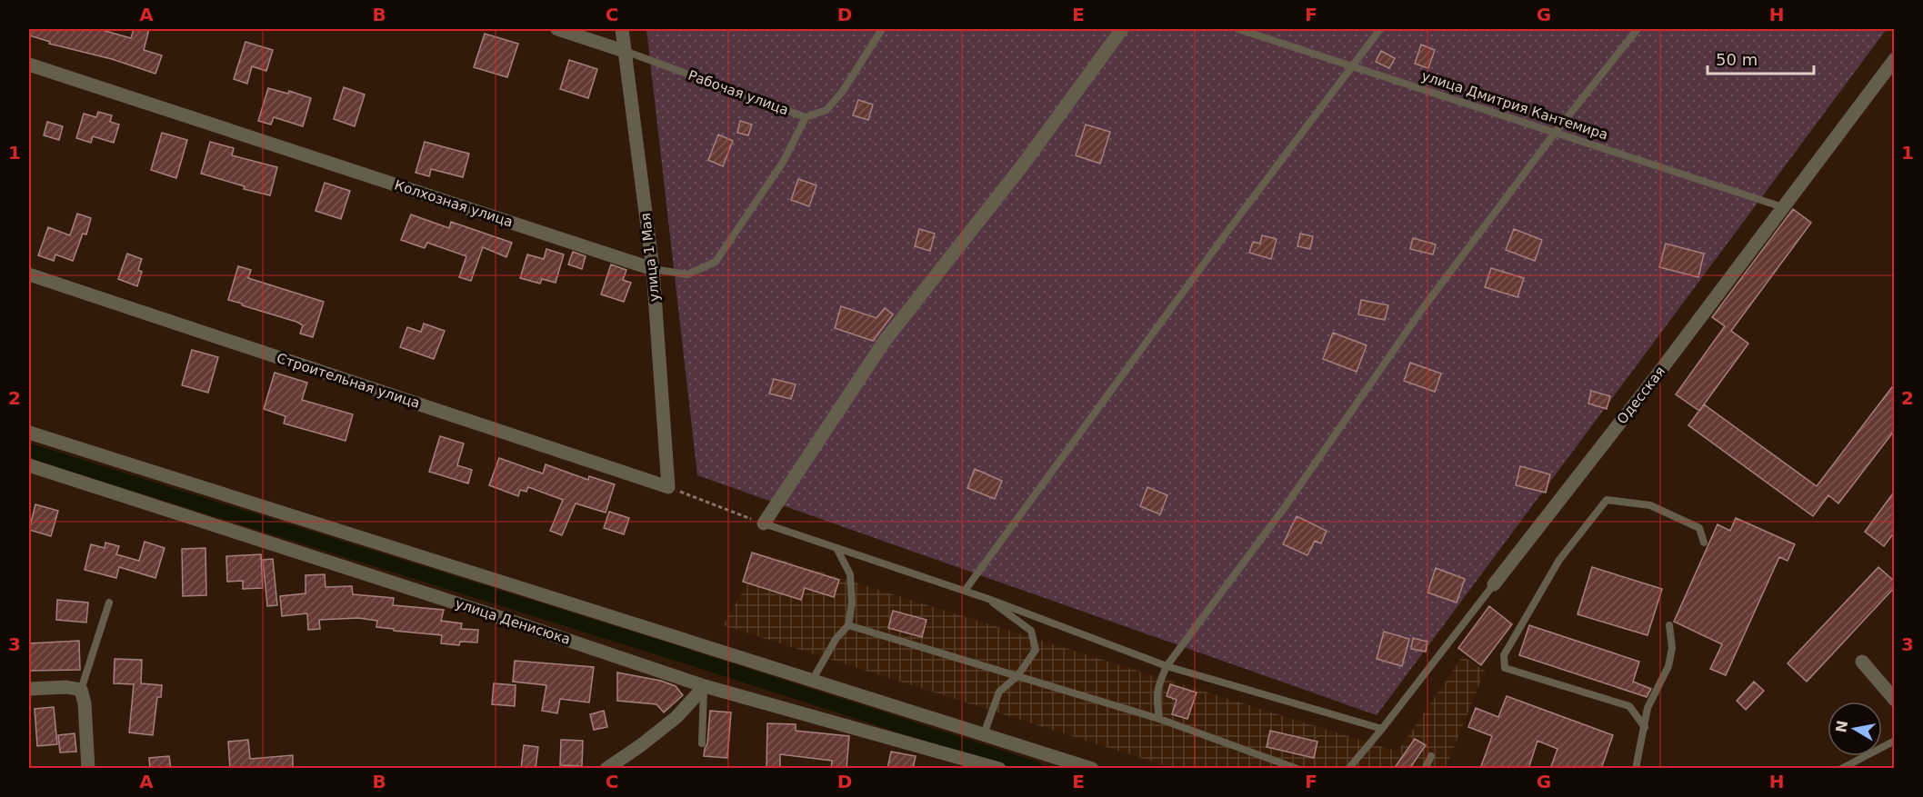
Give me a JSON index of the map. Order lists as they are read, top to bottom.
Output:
{
  "streets": {
    "street": [
      "Рабочая улица",
      "Колхозная улица",
      "улица 1 Мая",
      "Строительная улица",
      "Одесская",
      "улица Денисюка"
    ],
    "lane": ["улица Дмитрия Кантемира"]
  },
  "crossings": [
    ["Рабочая улица", "Колхозная улица"],
    ["Рабочая улица", "улица 1 Мая"],
    ["улица Дмитрия Кантемира", "Одесская"],
    ["Колхозная улица", "улица 1 Мая"],
    ["улица 1 Мая", "Строительная улица"]
  ],
  "scale_bar": "50 m",
  "north": "left",
  "grid": {
    "columns": [
      "A",
      "B",
      "C",
      "D",
      "E",
      "F",
      "G",
      "H"
    ],
    "rows": ["1", "2", "3"]
  }
}
